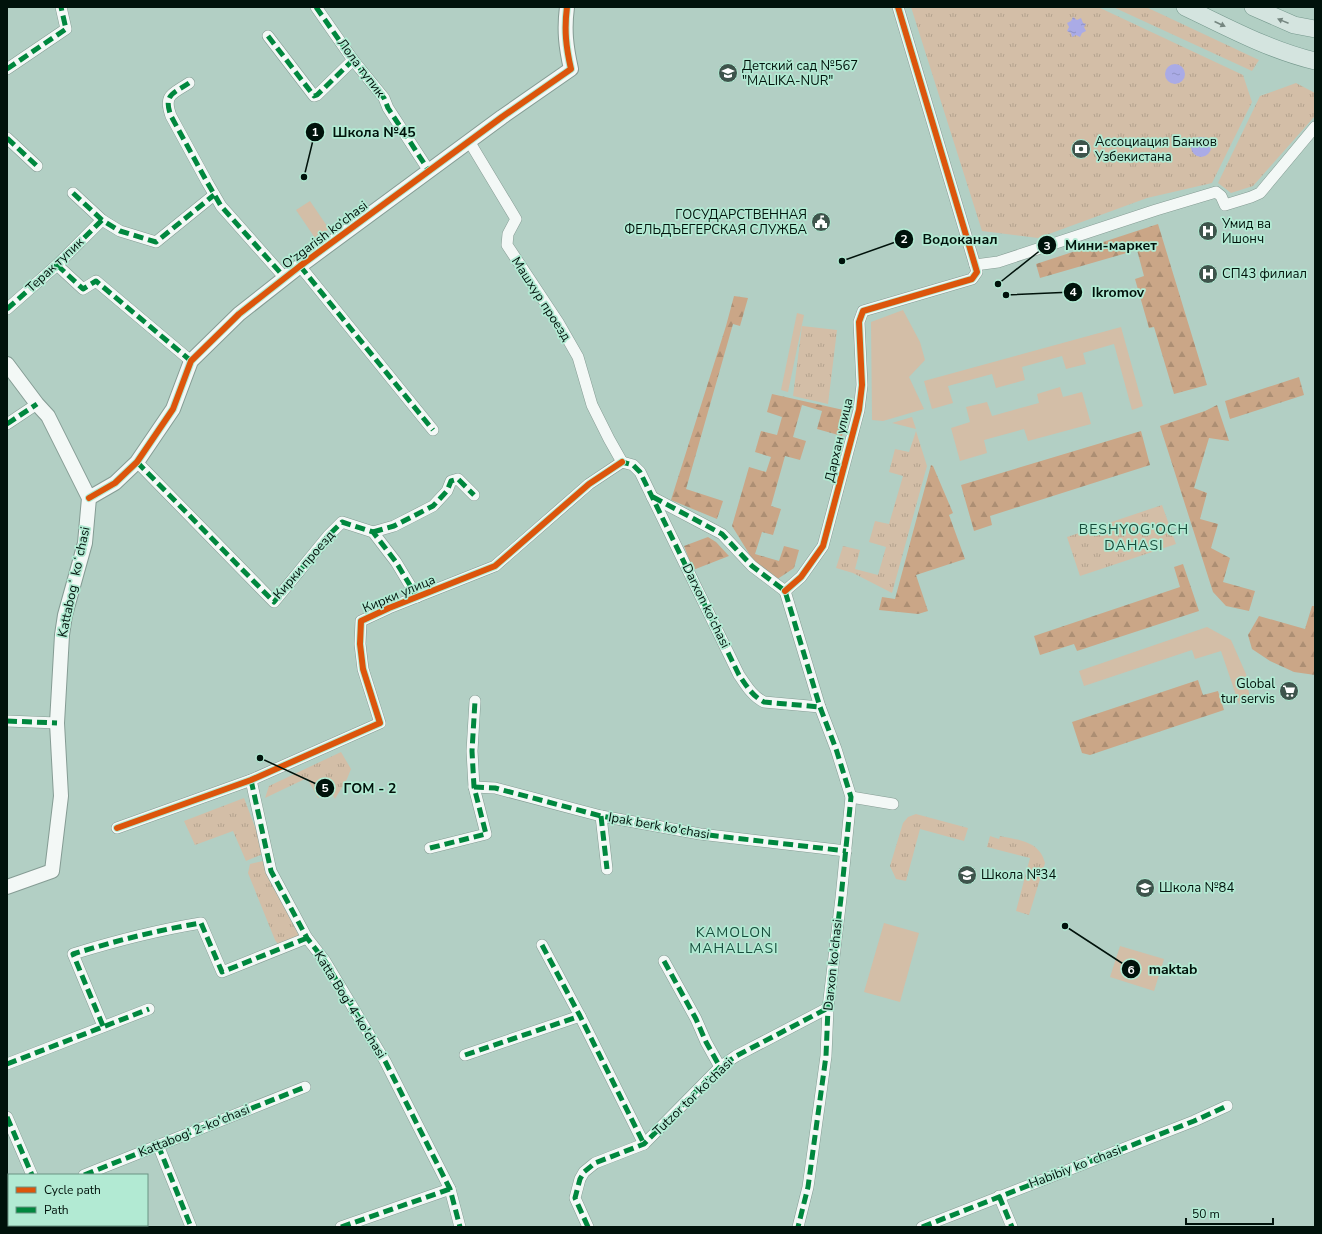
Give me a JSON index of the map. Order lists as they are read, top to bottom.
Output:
{
  "streets": {
    "street": [
      "Лола тупик",
      "O‘zgarish ko‘chasi",
      "Терак тупик",
      "Машхур проезд",
      "Дархан улица",
      "Кирки проезд",
      "Kattabogʻ koʻchasi",
      "Кирки улица",
      "Darxon ko'chasi",
      "Ipak berk ko'chasi",
      "Katta Bog' 4-ko'chasi",
      "Tutzor tor ko‘chasi",
      "Kattabog' 2-ko'chasi",
      "Habibiy koʻchasi"
    ]
  },
  "crossings": [
    ["Лола тупик", "O‘zgarish ko‘chasi"],
    ["O‘zgarish ko‘chasi", "Машхур проезд"],
    ["O‘zgarish ko‘chasi", "Кирки проезд"],
    ["O‘zgarish ko‘chasi", "Kattabogʻ koʻchasi"],
    ["Машхур проезд", "Кирки улица"],
    ["Машхур проезд", "Darxon ko'chasi"],
    ["Дархан улица", "Darxon ko'chasi"],
    ["Кирки улица", "Darxon ko'chasi"],
    ["Кирки улица", "Katta Bog' 4-ko'chasi"],
    ["Darxon ko'chasi", "Ipak berk ko'chasi"],
    ["Darxon ko'chasi", "Tutzor tor ko‘chasi"]
  ],
  "districts": ["BESHYOG'OCH DAHASI", "KAMOLON MAHALLASI"],
  "places": {
    "school or university": ["Детский сад №567 \"MALIKA-NUR\"", "Школа №34", "Школа №84"],
    "bank": ["Ассоциация Банков Узбекистана"],
    "other": [
      "Школа №45",
      "Водоканал",
      "Мини-маркет",
      "Ikromov",
      "ГОМ - 2",
      "maktab"
    ],
    "public building": ["ГОСУДАРСТВЕННАЯ ФЕЛЬДЪЕГЕРСКАЯ СЛУЖБА"],
    "hospital": ["Умид ва Ишонч", "СП43 филиал"],
    "supermarket": ["Global tur servis"]
  },
  "legend": ["Cycle path", "Path"],
  "scale_bar": "50 m"
}
